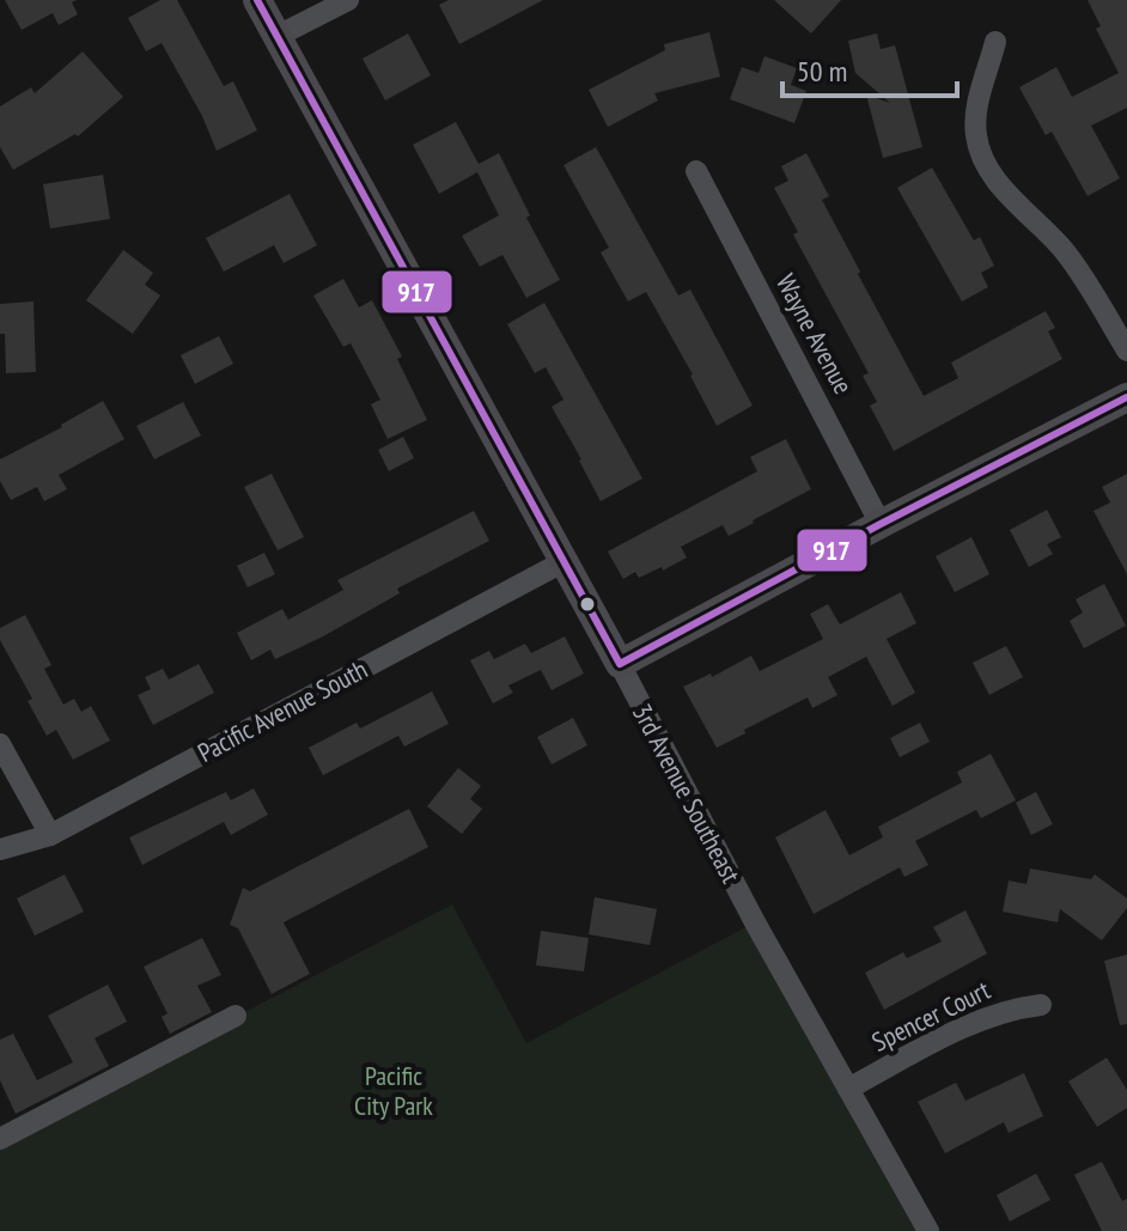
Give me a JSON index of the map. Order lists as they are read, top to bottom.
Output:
{
  "streets": {
    "street": [
      "Wayne Avenue",
      "Pacific Avenue South",
      "3rd Avenue Southeast",
      "Spencer Court"
    ]
  },
  "crossings": [
    ["Pacific Avenue South", "3rd Avenue Southeast"],
    ["3rd Avenue Southeast", "Spencer Court"]
  ],
  "parks": ["Pacific City Park"],
  "lines": ["transit line 917"],
  "scale_bar": "50 m"
}
